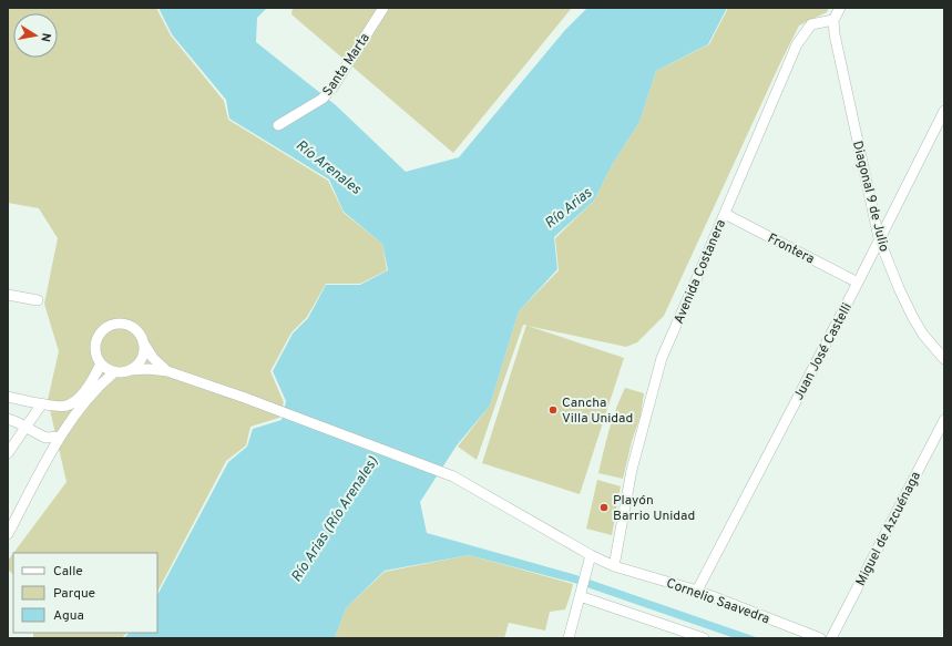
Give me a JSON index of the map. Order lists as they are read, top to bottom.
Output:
{
  "streets": {
    "street": [
      "Santa Marta",
      "Diagonal 9 de Julio",
      "Frontera",
      "Avenida Costanera",
      "Juan José Castelli",
      "Miguel de Azcuénaga",
      "Cornelio Saavedra"
    ]
  },
  "crossings": [
    ["Diagonal 9 de Julio", "Avenida Costanera"],
    ["Diagonal 9 de Julio", "Juan José Castelli"],
    ["Frontera", "Avenida Costanera"],
    ["Frontera", "Juan José Castelli"],
    ["Avenida Costanera", "Cornelio Saavedra"],
    ["Juan José Castelli", "Cornelio Saavedra"]
  ],
  "water": ["Río Arenales", "Río Arias", "Río Arias (Río Arenales)"],
  "places": ["Cancha Villa Unidad", "Playón Barrio Unidad"],
  "legend": ["Calle", "Parque", "Agua"],
  "north": "right"
}
